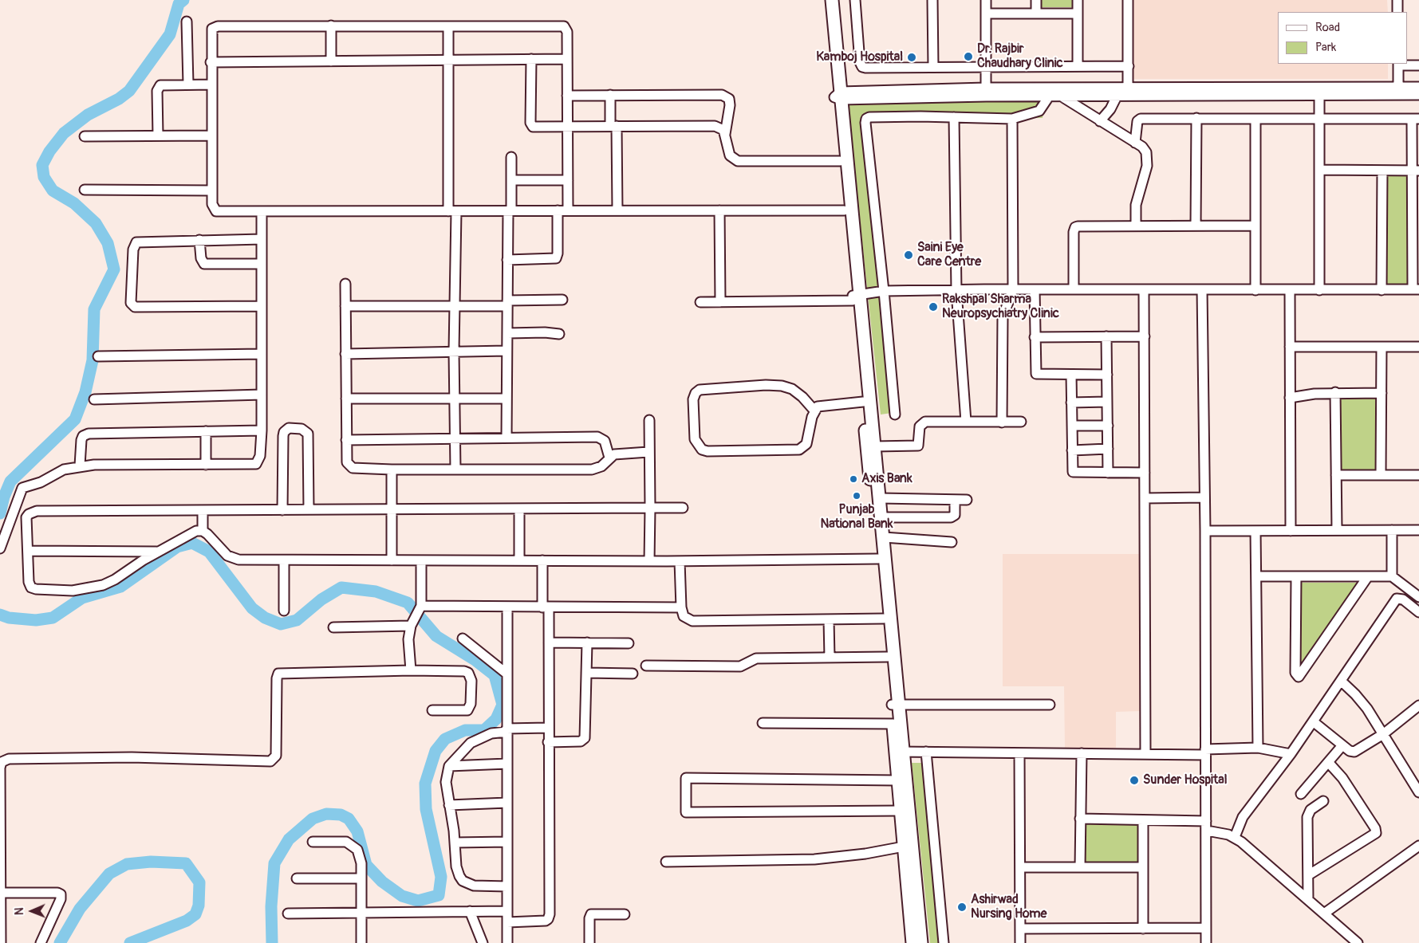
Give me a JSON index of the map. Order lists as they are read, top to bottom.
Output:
{
  "places": [
    "Dr. Rajbir Chaudhary Clinic",
    "Kamboj Hospital",
    "Saini Eye Care Centre",
    "Rakshpal Sharma Neuropsychiatry Clinic",
    "Axis Bank",
    "Punjab National Bank",
    "Sunder Hospital",
    "Ashirwad Nursing Home"
  ],
  "legend": ["Road", "Park"],
  "north": "left"
}
